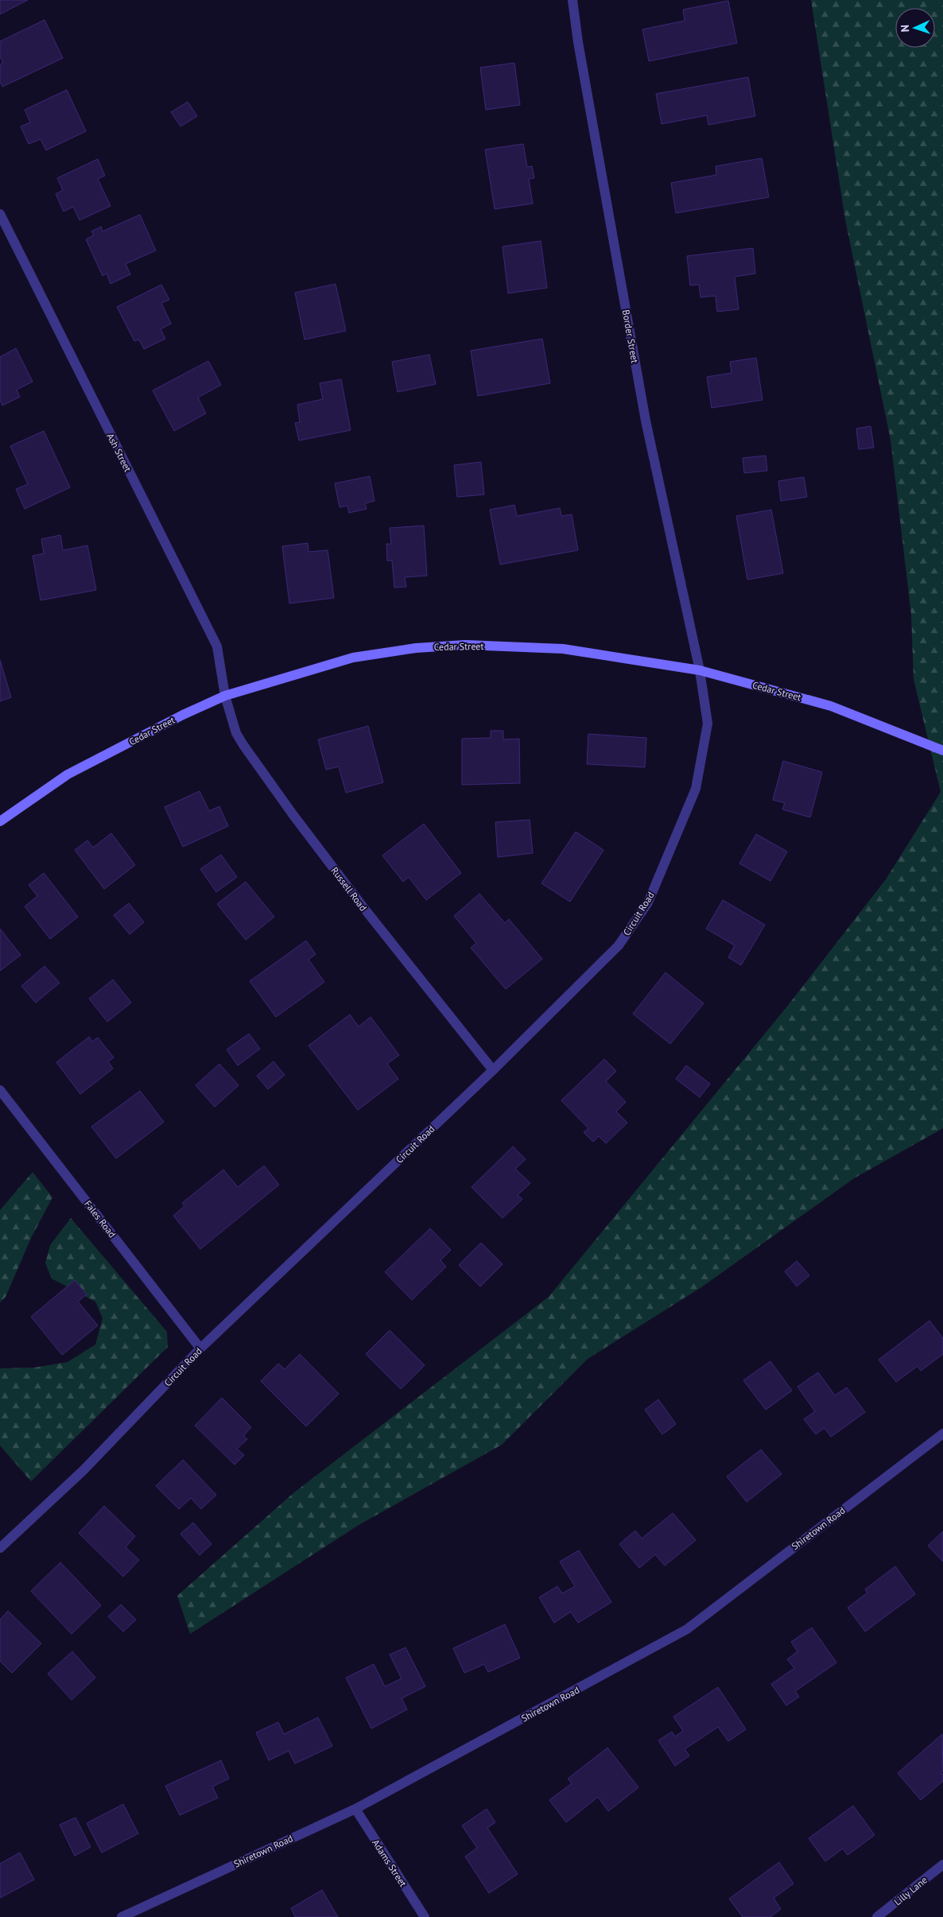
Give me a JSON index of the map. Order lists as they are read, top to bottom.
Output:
{
  "streets": {
    "street": [
      "Border Street",
      "Ash Street",
      "Cedar Street",
      "Russell Road",
      "Circuit Road",
      "Fales Road",
      "Shiretown Road",
      "Adams Street",
      "Lilly Lane"
    ]
  },
  "crossings": [
    ["Border Street", "Cedar Street"],
    ["Border Street", "Circuit Road"],
    ["Ash Street", "Cedar Street"],
    ["Ash Street", "Russell Road"],
    ["Cedar Street", "Russell Road"],
    ["Cedar Street", "Circuit Road"],
    ["Russell Road", "Circuit Road"],
    ["Circuit Road", "Fales Road"],
    ["Shiretown Road", "Adams Street"]
  ],
  "north": "left"
}
